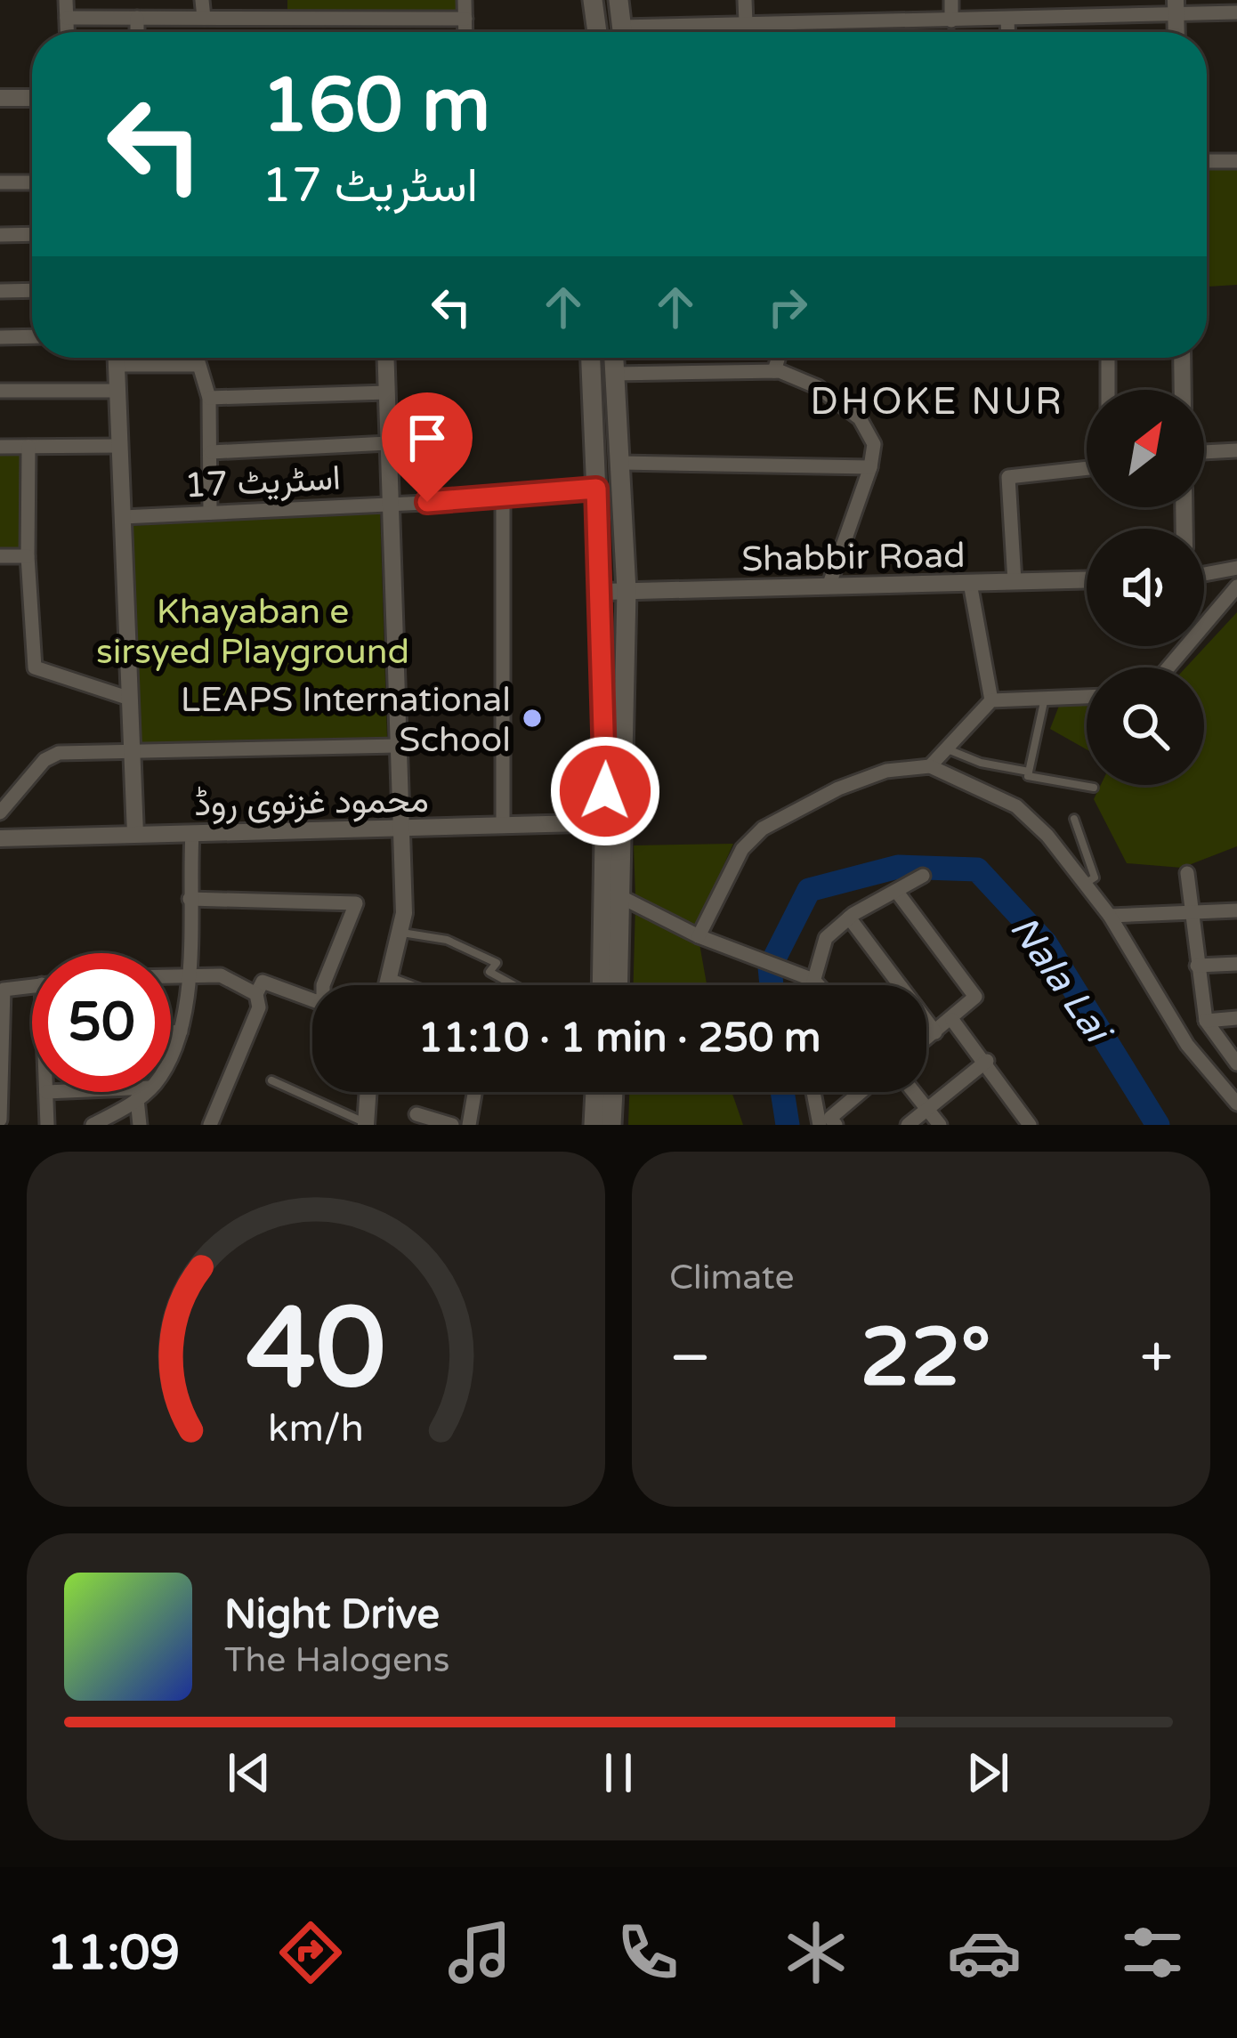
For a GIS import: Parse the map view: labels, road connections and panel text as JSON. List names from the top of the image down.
{
  "streets": {
    "street": ["اسٹریٹ 17", "Shabbir Road", "محمود غزنوی روڈ"]
  },
  "districts": ["DHOKE NUR"],
  "water": ["Nala Lai"],
  "parks": ["Khayaban e sirsyed Playground"],
  "places": ["LEAPS International School"],
  "north": "top right",
  "page": {
    "turn": ["160 m", "اسٹریٹ 17"],
    "limit": "50",
    "trip": "11:10 · 1 min · 250 m",
    "tile": "Climate",
    "heat": ["−", "22°", "+"],
    "song": ["Night Drive", "The Halogens"],
    "tabs": "11:09",
    "gauge": ["40", "km/h"]
  }
}
